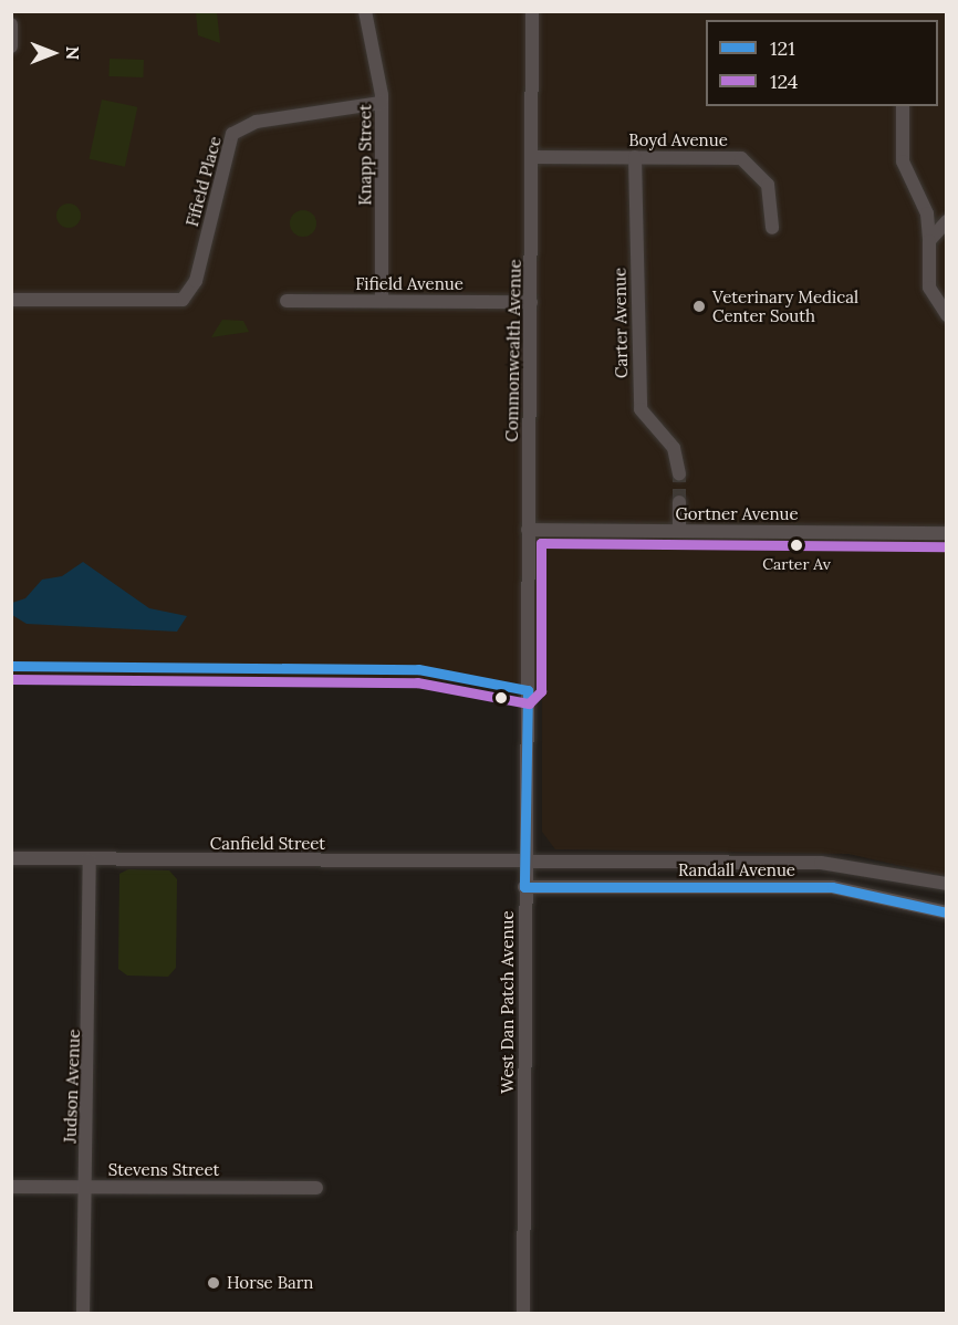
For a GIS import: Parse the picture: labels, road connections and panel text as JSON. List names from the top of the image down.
{
  "streets": {
    "street": [
      "Boyd Avenue",
      "Knapp Street",
      "Fifield Place",
      "Fifield Avenue",
      "Carter Avenue",
      "Commonwealth Avenue",
      "Gortner Avenue",
      "Canfield Street",
      "Randall Avenue",
      "West Dan Patch Avenue",
      "Judson Avenue",
      "Stevens Street"
    ]
  },
  "crossings": [
    ["Boyd Avenue", "Carter Avenue"],
    ["Boyd Avenue", "Commonwealth Avenue"],
    ["Knapp Street", "Fifield Place"],
    ["Knapp Street", "Fifield Avenue"],
    ["Fifield Avenue", "Commonwealth Avenue"],
    ["Commonwealth Avenue", "Gortner Avenue"],
    ["Commonwealth Avenue", "West Dan Patch Avenue"],
    ["Canfield Street", "Randall Avenue"],
    ["Canfield Street", "West Dan Patch Avenue"],
    ["Canfield Street", "Judson Avenue"],
    ["Randall Avenue", "West Dan Patch Avenue"],
    ["Judson Avenue", "Stevens Street"]
  ],
  "places": ["Veterinary Medical Center South", "Carter Av", "Horse Barn"],
  "lines": ["transit line 124", "transit line 121"],
  "legend": ["121", "124"],
  "north": "right"
}
